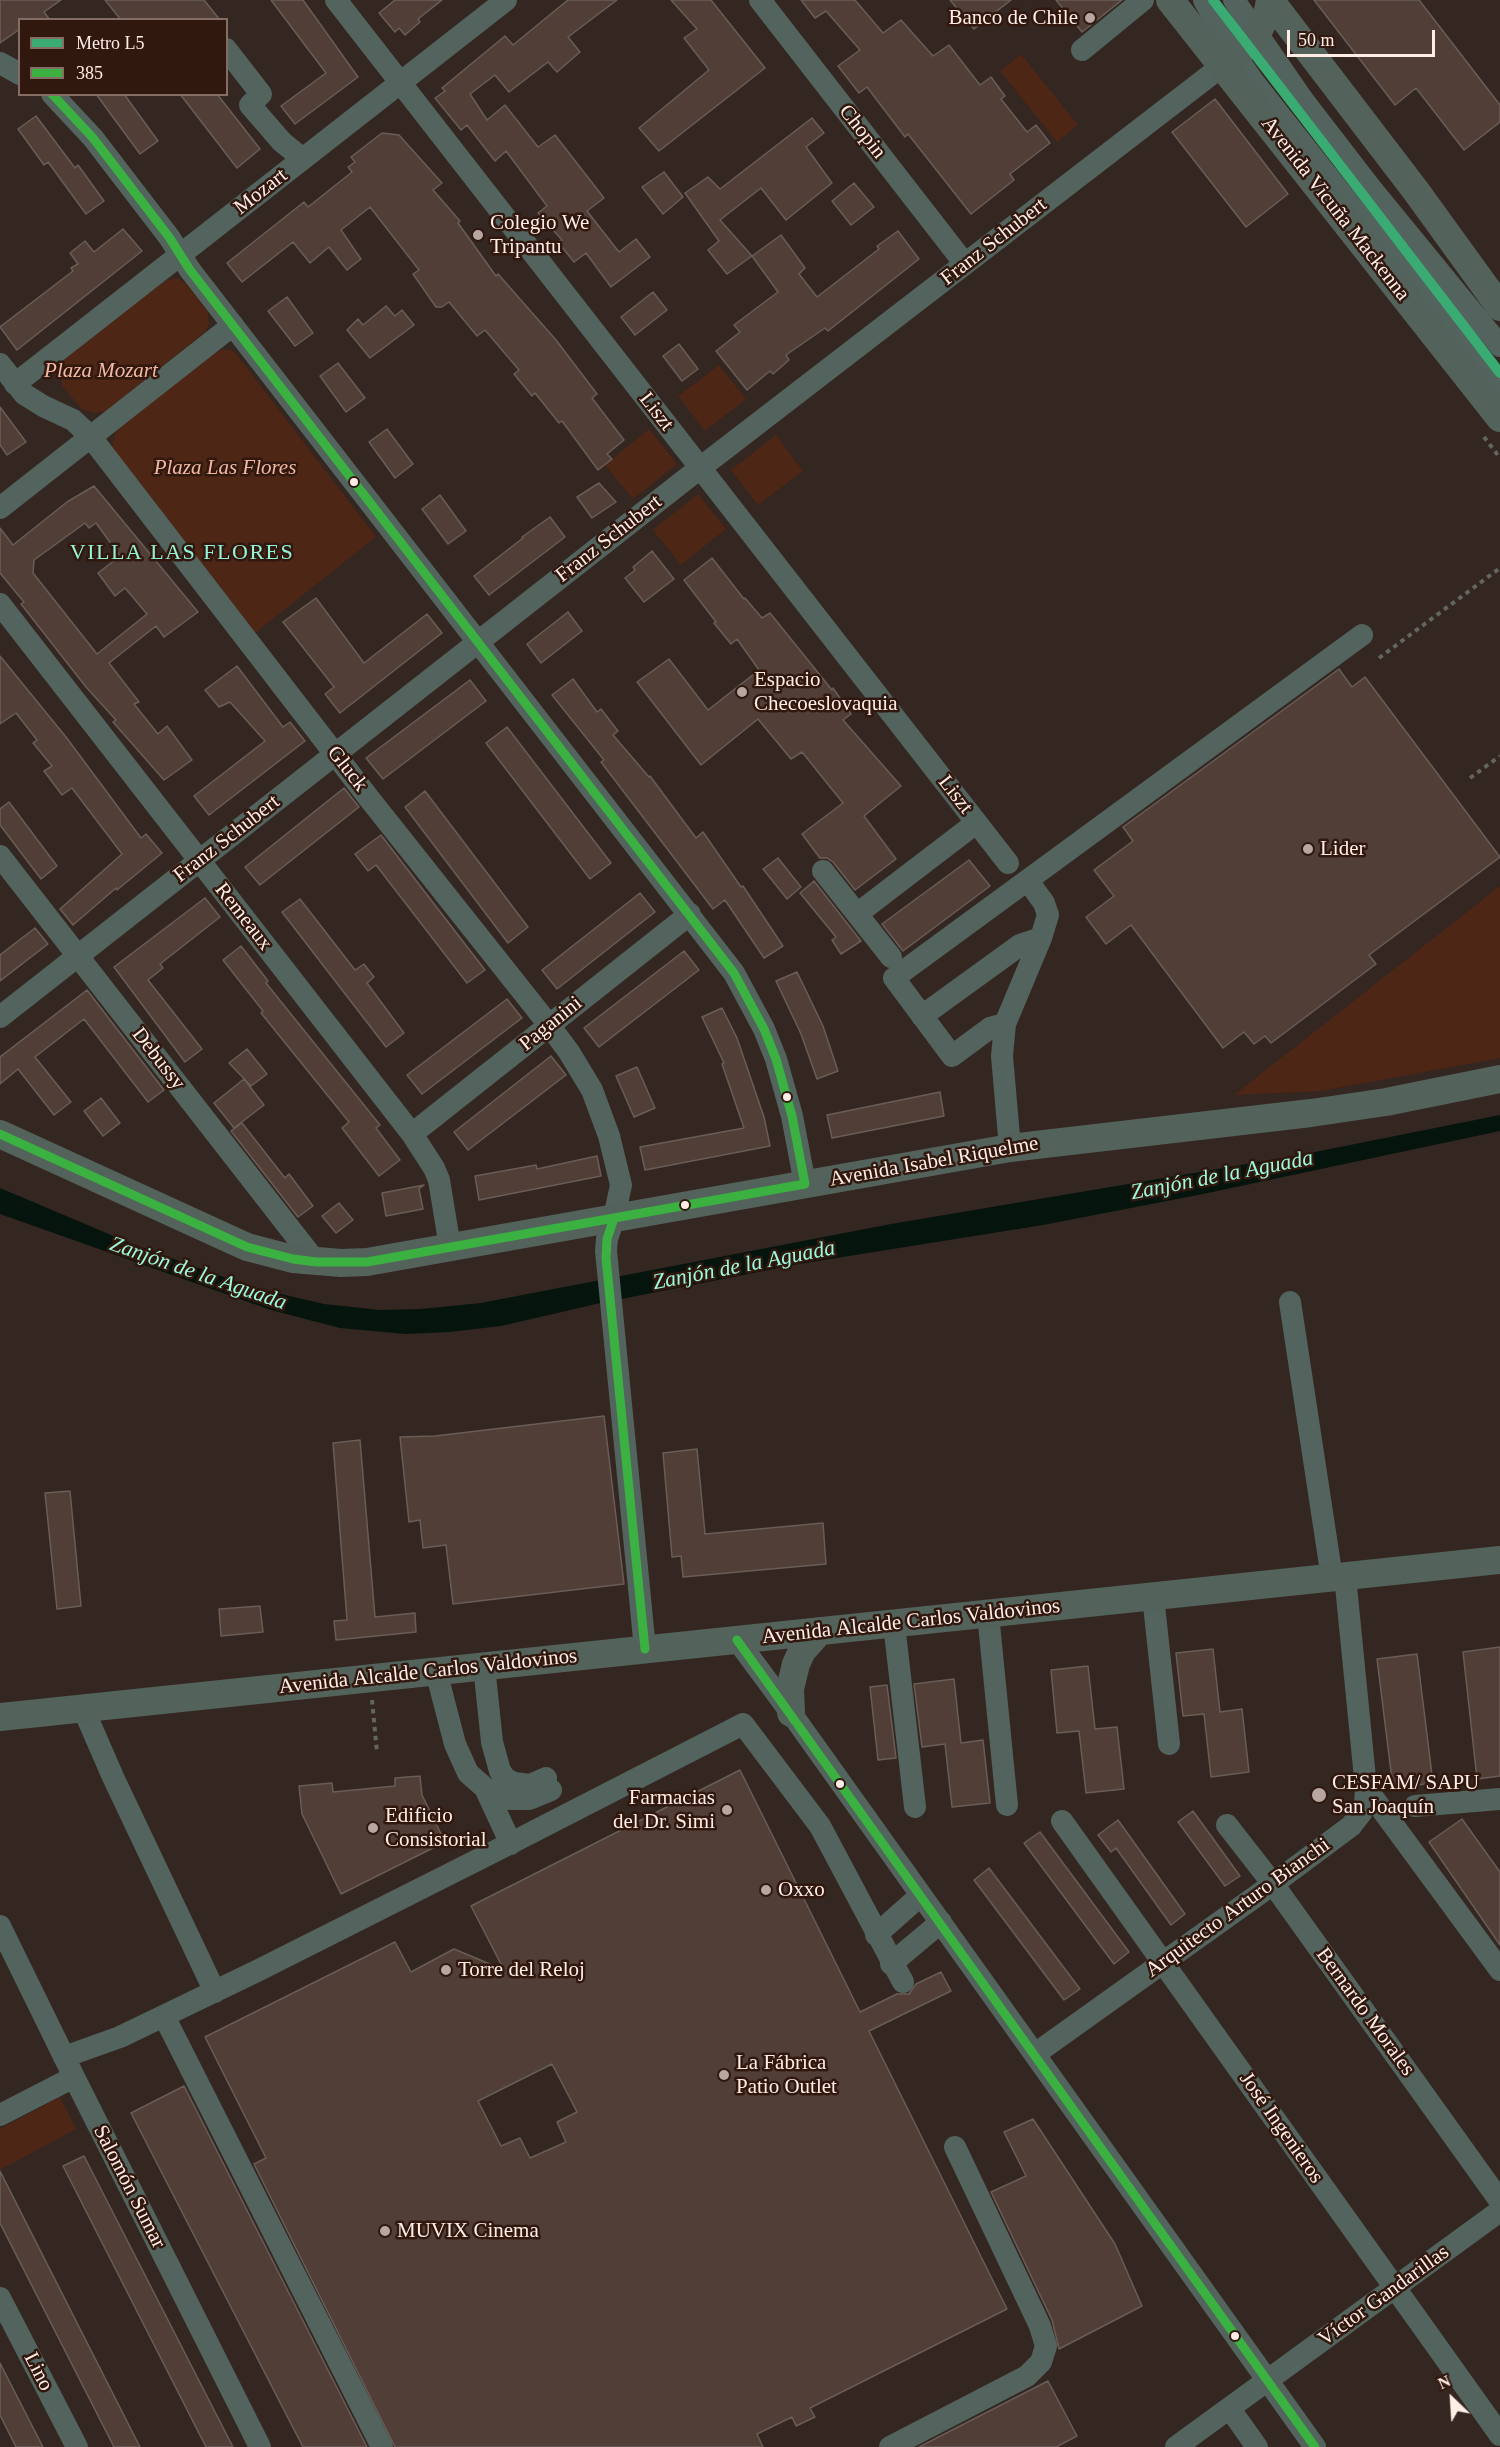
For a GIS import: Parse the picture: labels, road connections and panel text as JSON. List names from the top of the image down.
{
  "streets": {
    "main road": ["Avenida Vicuña Mackenna", "Avenida Isabel Riquelme", "Avenida Alcalde Carlos Valdovinos"],
    "street": [
      "Chopin",
      "Mozart",
      "Franz Schubert",
      "Liszt",
      "Gluck",
      "Remeaux",
      "Paganini",
      "Debussy",
      "Arquitecto Arturo Bianchi",
      "Bernardo Morales",
      "José Ingenieros",
      "Salomón Sumar",
      "Víctor Gandarillas",
      "Lino"
    ]
  },
  "crossings": [
    ["Chopin", "Franz Schubert"],
    ["Mozart", "Liszt"],
    ["Mozart", "Gluck"],
    ["Avenida Vicuña Mackenna", "Franz Schubert"],
    ["Franz Schubert", "Liszt"],
    ["Franz Schubert", "Gluck"],
    ["Franz Schubert", "Remeaux"],
    ["Franz Schubert", "Debussy"],
    ["Gluck", "Paganini"],
    ["Gluck", "Avenida Isabel Riquelme"],
    ["Gluck", "Avenida Alcalde Carlos Valdovinos"],
    ["Remeaux", "Paganini"],
    ["Remeaux", "Avenida Isabel Riquelme"],
    ["Debussy", "Avenida Isabel Riquelme"],
    ["Avenida Alcalde Carlos Valdovinos", "Arquitecto Arturo Bianchi"],
    ["Arquitecto Arturo Bianchi", "Bernardo Morales"],
    ["Arquitecto Arturo Bianchi", "José Ingenieros"],
    ["José Ingenieros", "Víctor Gandarillas"]
  ],
  "districts": ["VILLA LAS FLORES"],
  "water": ["Zanjón de la Aguada"],
  "parks": ["Plaza Mozart", "Plaza Las Flores"],
  "places": [
    "Banco de Chile",
    "Colegio We Tripantu",
    "Espacio Checoeslovaquia",
    "Lider",
    "CESFAM/ SAPU San Joaquín",
    "Farmacias del Dr. Simi",
    "Edificio Consistorial",
    "Oxxo",
    "Torre del Reloj",
    "La Fábrica Patio Outlet",
    "MUVIX Cinema"
  ],
  "lines": ["metro line L5", "transit line 385"],
  "legend": ["Metro L5", "385"],
  "scale_bar": "50 m",
  "north": "top left"
}
